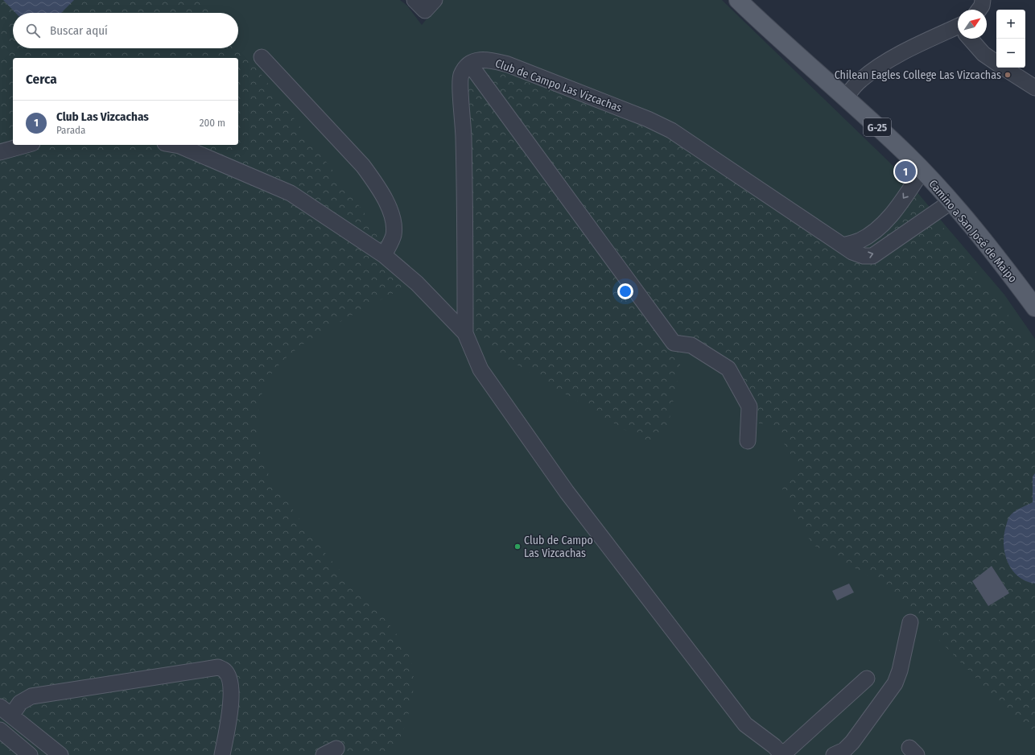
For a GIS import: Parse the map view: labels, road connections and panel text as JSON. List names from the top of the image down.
{
  "streets": {
    "main road": ["G-25", "Camino a San José de Maipo"],
    "lane": ["Club de Campo Las Vizcachas"]
  },
  "crossings": [
    ["Club de Campo Las Vizcachas", "Camino a San José de Maipo"]
  ],
  "places": ["Chilean Eagles College Las Vizcachas", "Club de Campo Las Vizcachas"],
  "north": "top right",
  "page": {
    "map_buttons": ["+", "−"],
    "search": "Buscar aquí",
    "heading": "Cerca",
    "list": [
      {
        "mark": "1",
        "name": "Club Las Vizcachas",
        "note": "Parada",
        "value": "200 m"
      }
    ],
    "pins": "1"
  }
}
